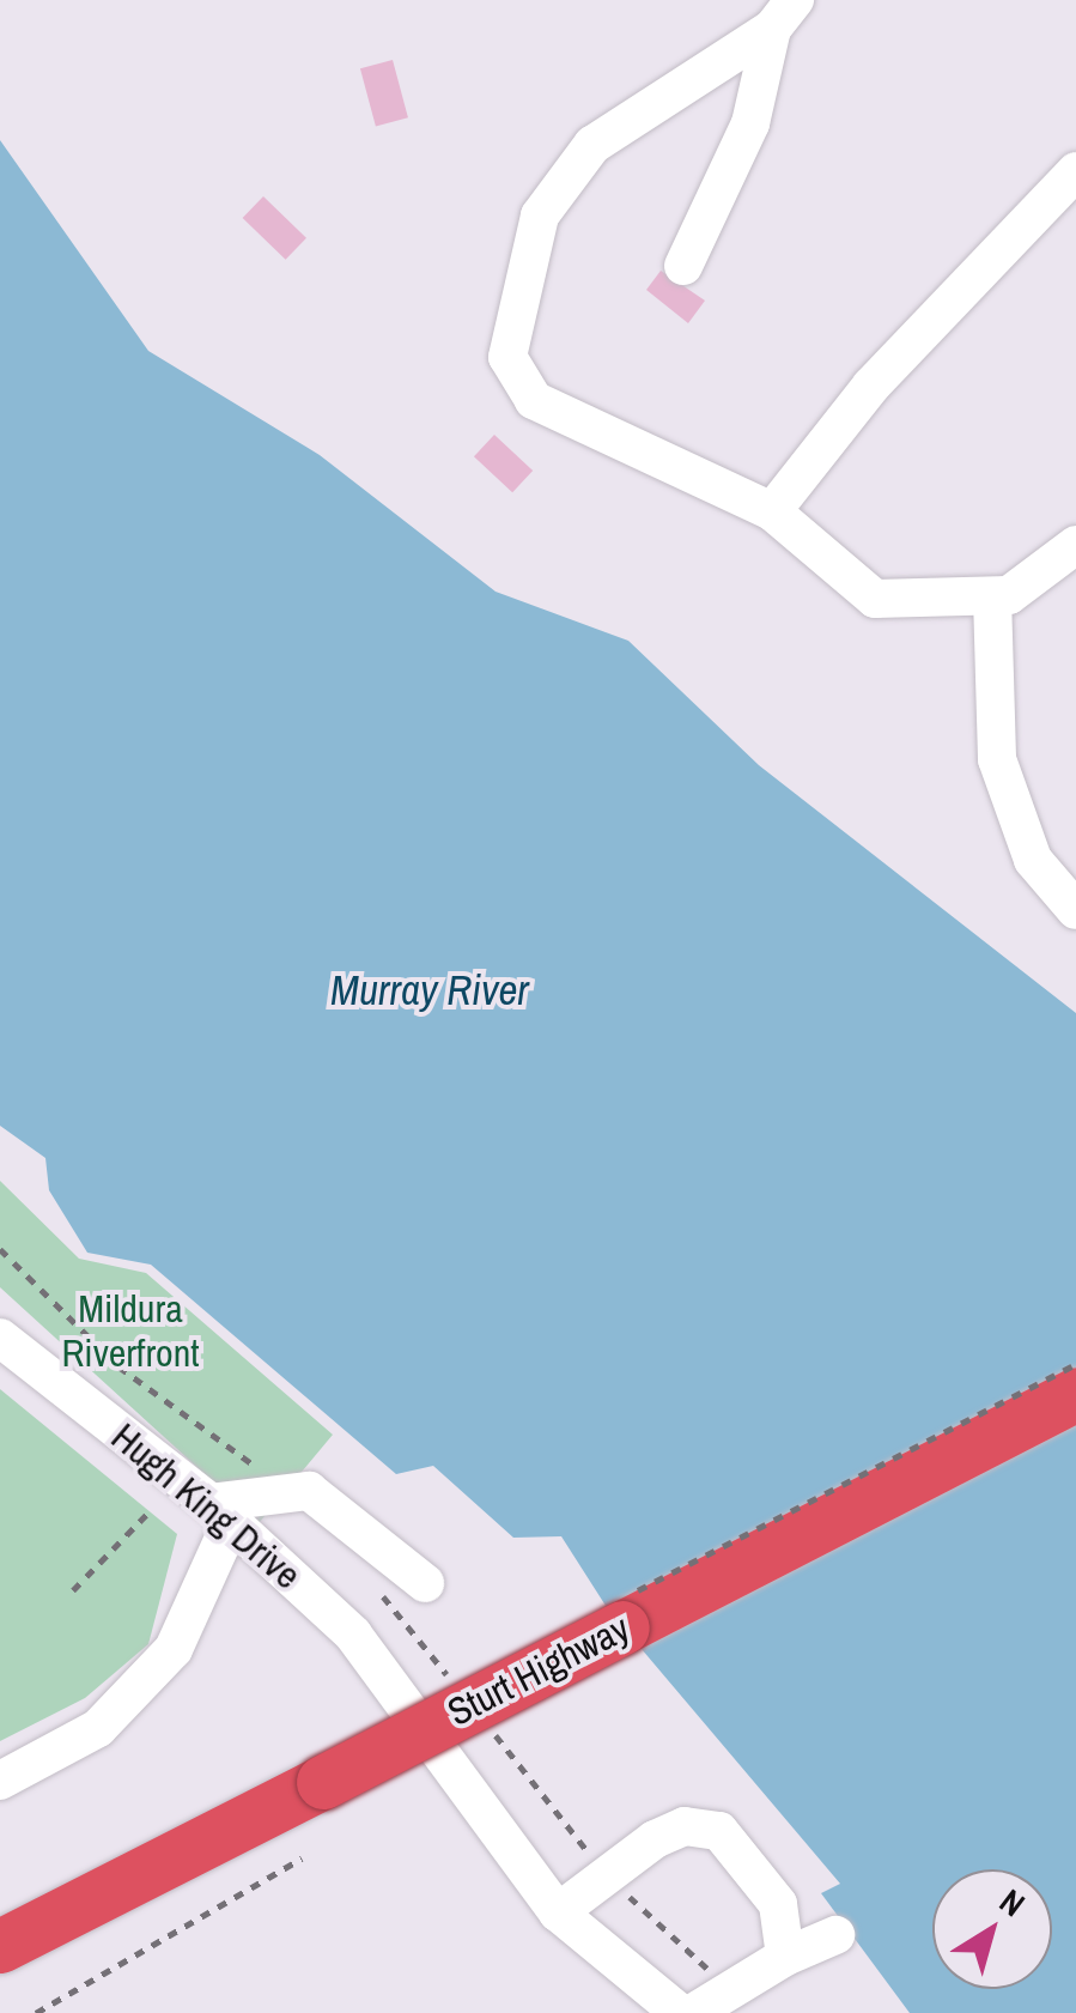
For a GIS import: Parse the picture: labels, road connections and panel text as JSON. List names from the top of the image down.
{
  "streets": {
    "highway": ["Sturt Highway"],
    "street": ["Hugh King Drive"]
  },
  "water": ["Murray River"],
  "parks": ["Mildura Riverfront"],
  "north": "top right"
}
